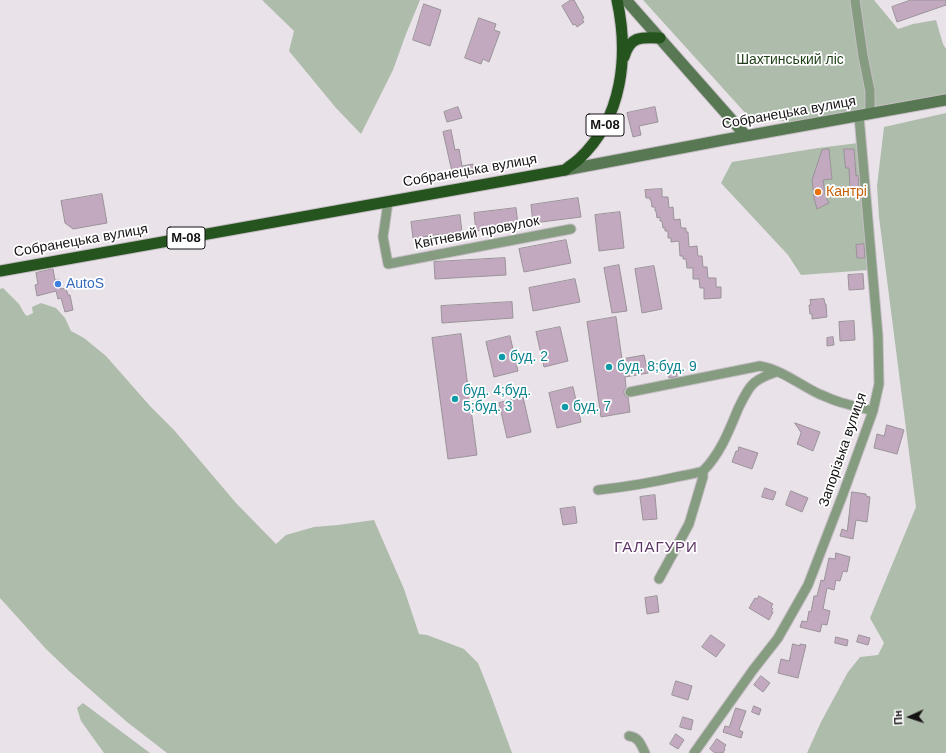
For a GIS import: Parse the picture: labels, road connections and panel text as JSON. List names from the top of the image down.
{
  "streets": {
    "highway": ["Собранецька вулиця", "М-08"],
    "street": ["Квітневий провулок", "Запорізька вулиця"]
  },
  "crossings": [
    ["Собранецька вулиця", "М-08"],
    ["Собранецька вулиця", "Квітневий провулок"],
    ["Собранецька вулиця", "Запорізька вулиця"]
  ],
  "districts": ["ГАЛАГУРИ"],
  "parks": ["Шахтинський ліс"],
  "places": [
    "Кантрі",
    "AutoS",
    "буд. 2",
    "буд. 8;буд. 9",
    "буд. 4;буд. 5;буд. 3",
    "буд. 7"
  ],
  "north": "left"
}
